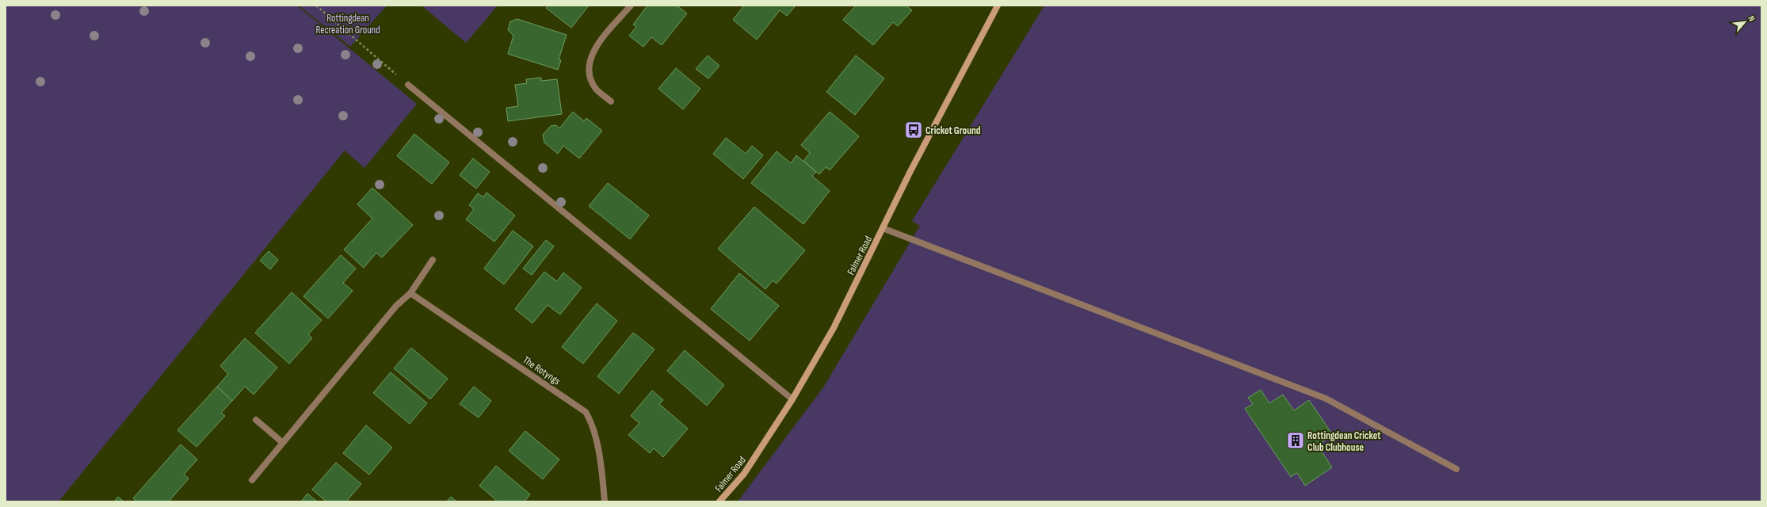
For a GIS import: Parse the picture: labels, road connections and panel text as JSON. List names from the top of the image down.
{
  "streets": {
    "main road": ["Falmer Road"],
    "street": ["The Rotyngs"]
  },
  "parks": ["Rottingdean Recreation Ground"],
  "places": {
    "bus stop": ["Cricket Ground"],
    "building": ["Rottingdean Cricket Club Clubhouse"]
  },
  "north": "top right"
}
